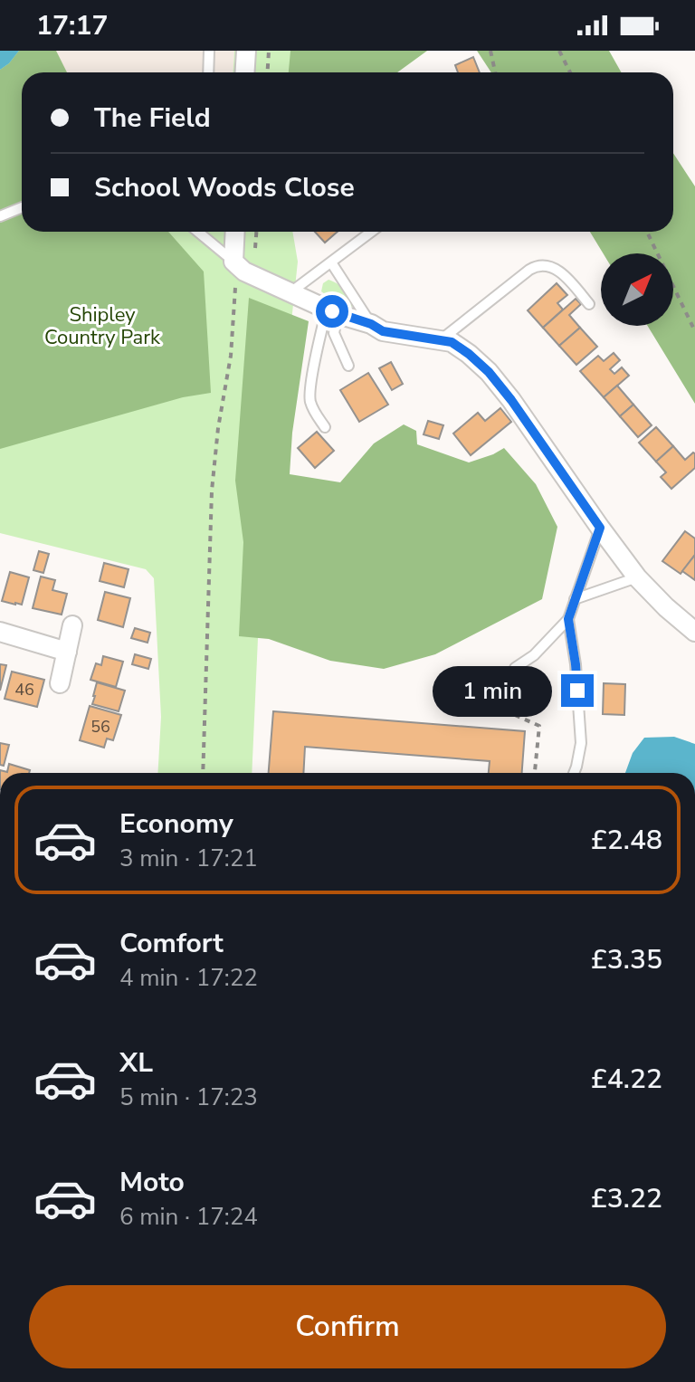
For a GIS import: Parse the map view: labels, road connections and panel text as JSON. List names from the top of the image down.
{
  "parks": ["Shipley Country Park"],
  "house_numbers": ["46", "56"],
  "north": "top right",
  "page": {
    "status": "17:17",
    "banner": ["The Field", "School Woods Close"],
    "bubble": "1 min",
    "list": [
      {
        "name": "Economy",
        "note": "3 min · 17:21",
        "value": "£2.48"
      },
      {
        "name": "Comfort",
        "note": "4 min · 17:22",
        "value": "£3.35"
      },
      {
        "name": "XL",
        "note": "5 min · 17:23",
        "value": "£4.22"
      },
      {
        "name": "Moto",
        "note": "6 min · 17:24",
        "value": "£3.22"
      }
    ],
    "buttons": "Confirm"
  }
}
